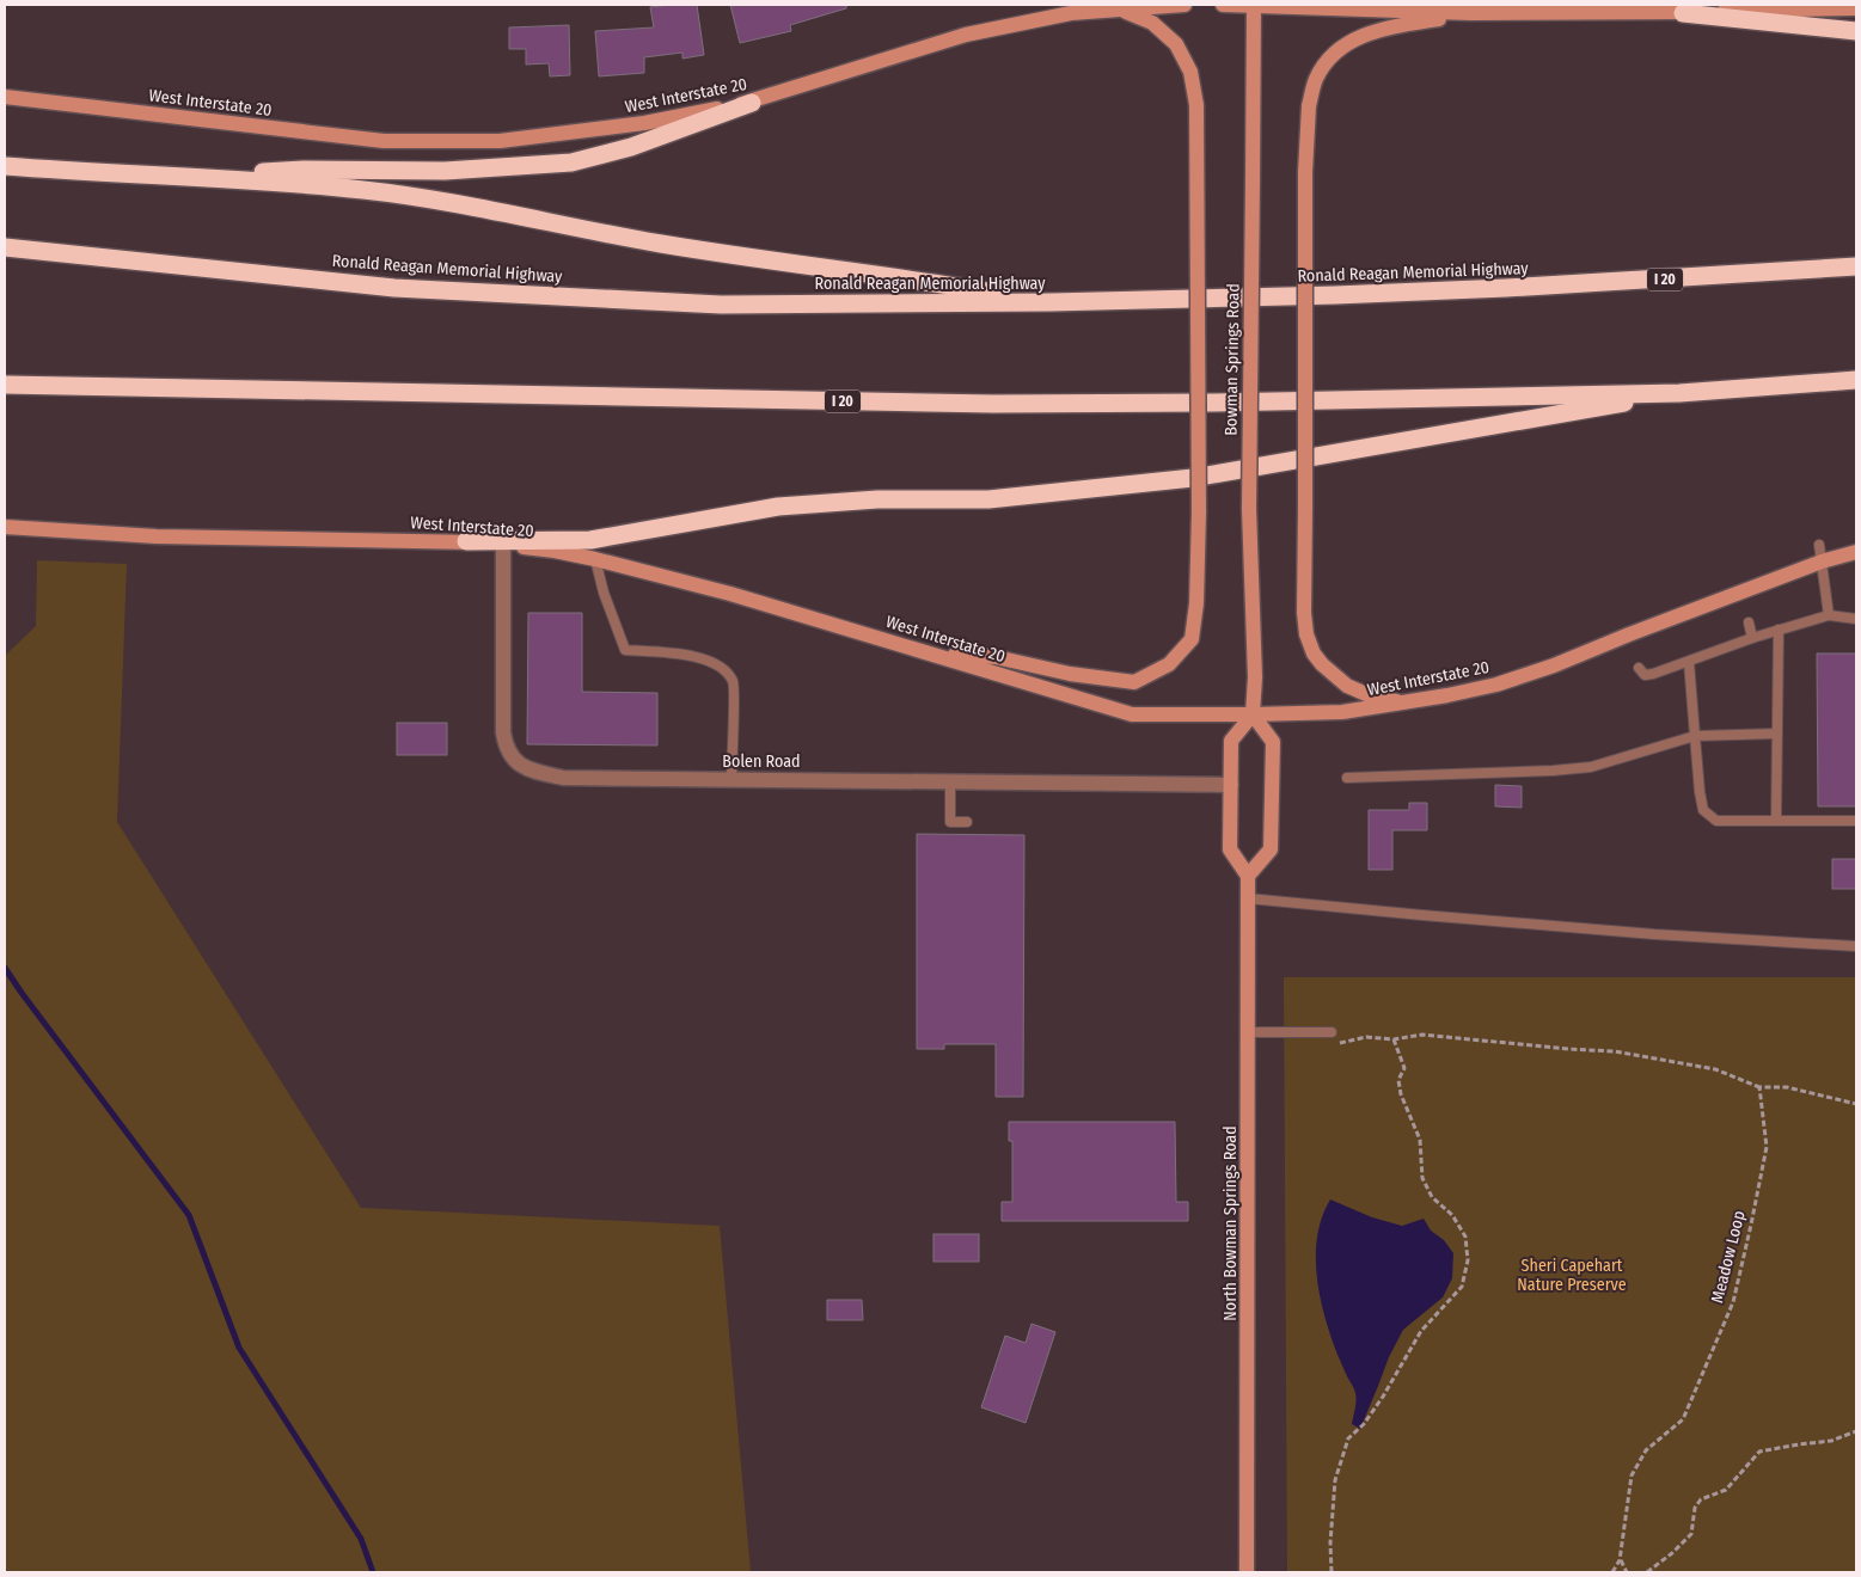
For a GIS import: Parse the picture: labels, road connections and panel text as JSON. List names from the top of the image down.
{
  "streets": {
    "highway": ["Ronald Reagan Memorial Highway", "I 20"],
    "main road": ["West Interstate 20", "Bowman Springs Road", "North Bowman Springs Road"],
    "street": ["Bolen Road"],
    "path": ["Meadow Loop"]
  },
  "crossings": [
    ["West Interstate 20", "Bowman Springs Road"],
    ["West Interstate 20", "Bolen Road"]
  ],
  "parks": ["Sheri Capehart Nature Preserve"]
}
